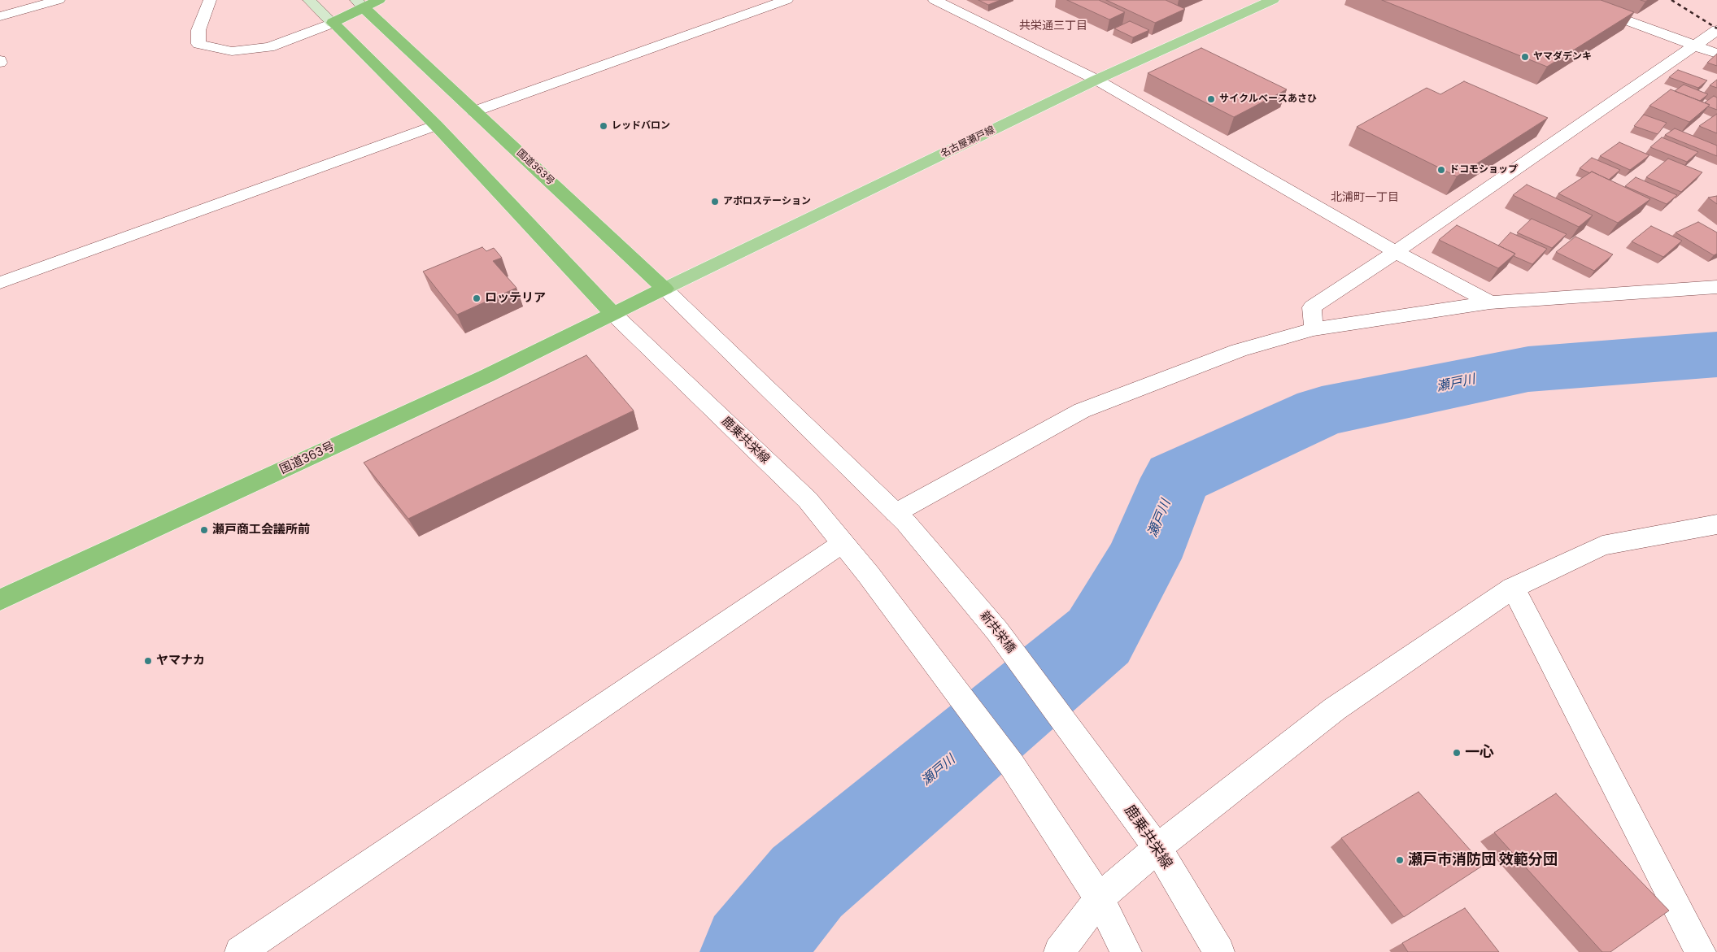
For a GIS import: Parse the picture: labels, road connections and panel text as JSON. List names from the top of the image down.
{
  "streets": {
    "highway": ["国道363号"],
    "main road": ["名古屋瀬戸線"],
    "street": ["鹿乗共栄線", "新共栄橋"]
  },
  "crossings": [
    ["名古屋瀬戸線", "国道363号"],
    ["国道363号", "鹿乗共栄線"],
    ["鹿乗共栄線", "新共栄橋"]
  ],
  "districts": ["共栄通三丁目", "北浦町一丁目"],
  "water": ["瀬戸川"],
  "places": [
    "ヤマダデンキ",
    "サイクルベースあさひ",
    "レッドバロン",
    "ドコモショップ",
    "アポロステーション",
    "ロッテリア",
    "瀬戸商工会議所前",
    "ヤマナカ",
    "一心",
    "瀬戸市消防団 效範分団"
  ]
}
